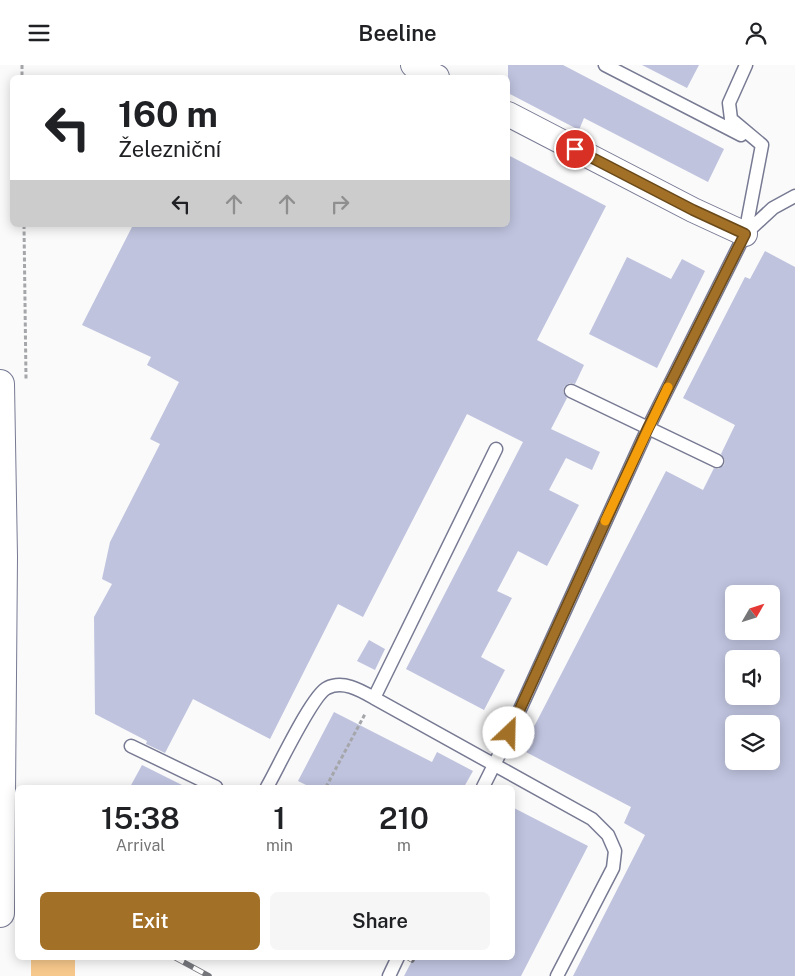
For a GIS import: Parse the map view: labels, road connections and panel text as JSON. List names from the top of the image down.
{
  "north": "top right",
  "page": {
    "header": "Beeline",
    "turn": ["160 m", "Železniční"],
    "eta": [
      "15:38",
      "Arrival",
      "1",
      "min",
      "210",
      "m"
    ],
    "buttons": ["Exit", "Share"]
  }
}
